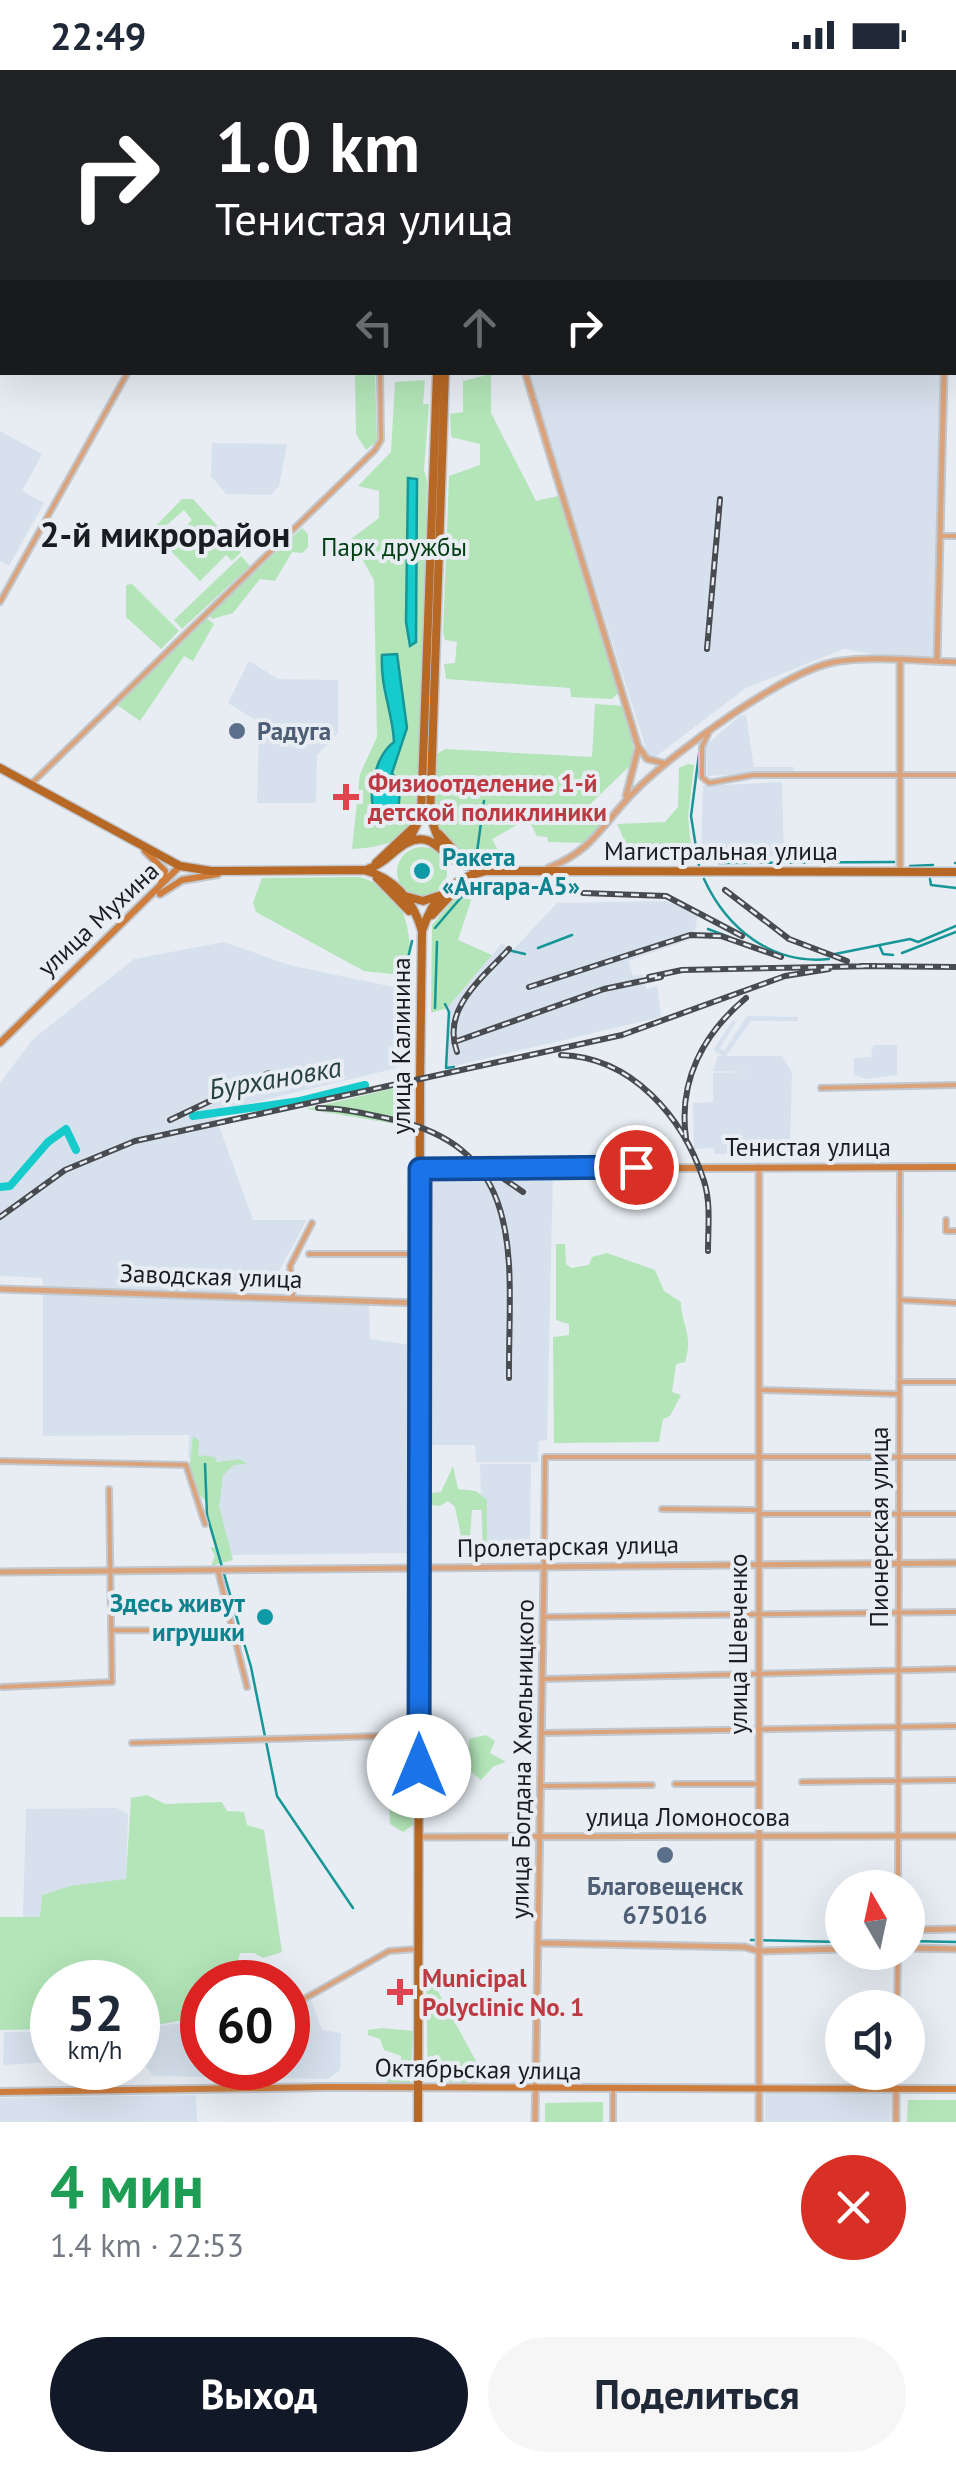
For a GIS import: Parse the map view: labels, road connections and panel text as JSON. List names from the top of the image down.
{
  "streets": {
    "main road": [
      "Магистральная улица",
      "улица Мухина",
      "улица Калинина",
      "Тенистая улица",
      "Октябрьская улица"
    ],
    "street": [
      "Заводская улица",
      "Пионерская улица",
      "Пролетарская улица",
      "улица Шевченко",
      "улица Богдана Хмельницкого",
      "улица Ломоносова"
    ]
  },
  "crossings": [
    ["улица Калинина", "Тенистая улица"],
    ["улица Калинина", "Заводская улица"],
    ["улица Калинина", "Пролетарская улица"],
    ["улица Калинина", "улица Ломоносова"],
    ["улица Калинина", "Октябрьская улица"],
    ["Тенистая улица", "Пионерская улица"],
    ["Тенистая улица", "улица Шевченко"],
    ["Пионерская улица", "Пролетарская улица"],
    ["Пионерская улица", "улица Ломоносова"],
    ["Пролетарская улица", "улица Шевченко"],
    ["Пролетарская улица", "улица Богдана Хмельницкого"],
    ["улица Шевченко", "улица Богдана Хмельницкого"],
    ["улица Шевченко", "улица Ломоносова"],
    ["улица Шевченко", "Октябрьская улица"],
    ["улица Богдана Хмельницкого", "улица Ломоносова"],
    ["улица Богдана Хмельницкого", "Октябрьская улица"]
  ],
  "districts": ["2-й микрорайон"],
  "water": ["Бурхановка"],
  "parks": ["Парк дружбы"],
  "places": {
    "other": [
      "Радуга",
      "Ракета «Ангара-А5»",
      "Здесь живут игрушки",
      "Благовещенск 675016"
    ],
    "health": ["Физиоотделение 1-й детской поликлиники", "Municipal Polyclinic No. 1"]
  },
  "north": "top",
  "page": {
    "status": "22:49",
    "turn": ["1.0 km", "Тенистая улица"],
    "speed": "52 km/h",
    "limit": "60",
    "heading": ["4 мин", "1.4 km · 22:53"],
    "buttons": ["Выход", "Поделиться"]
  }
}
